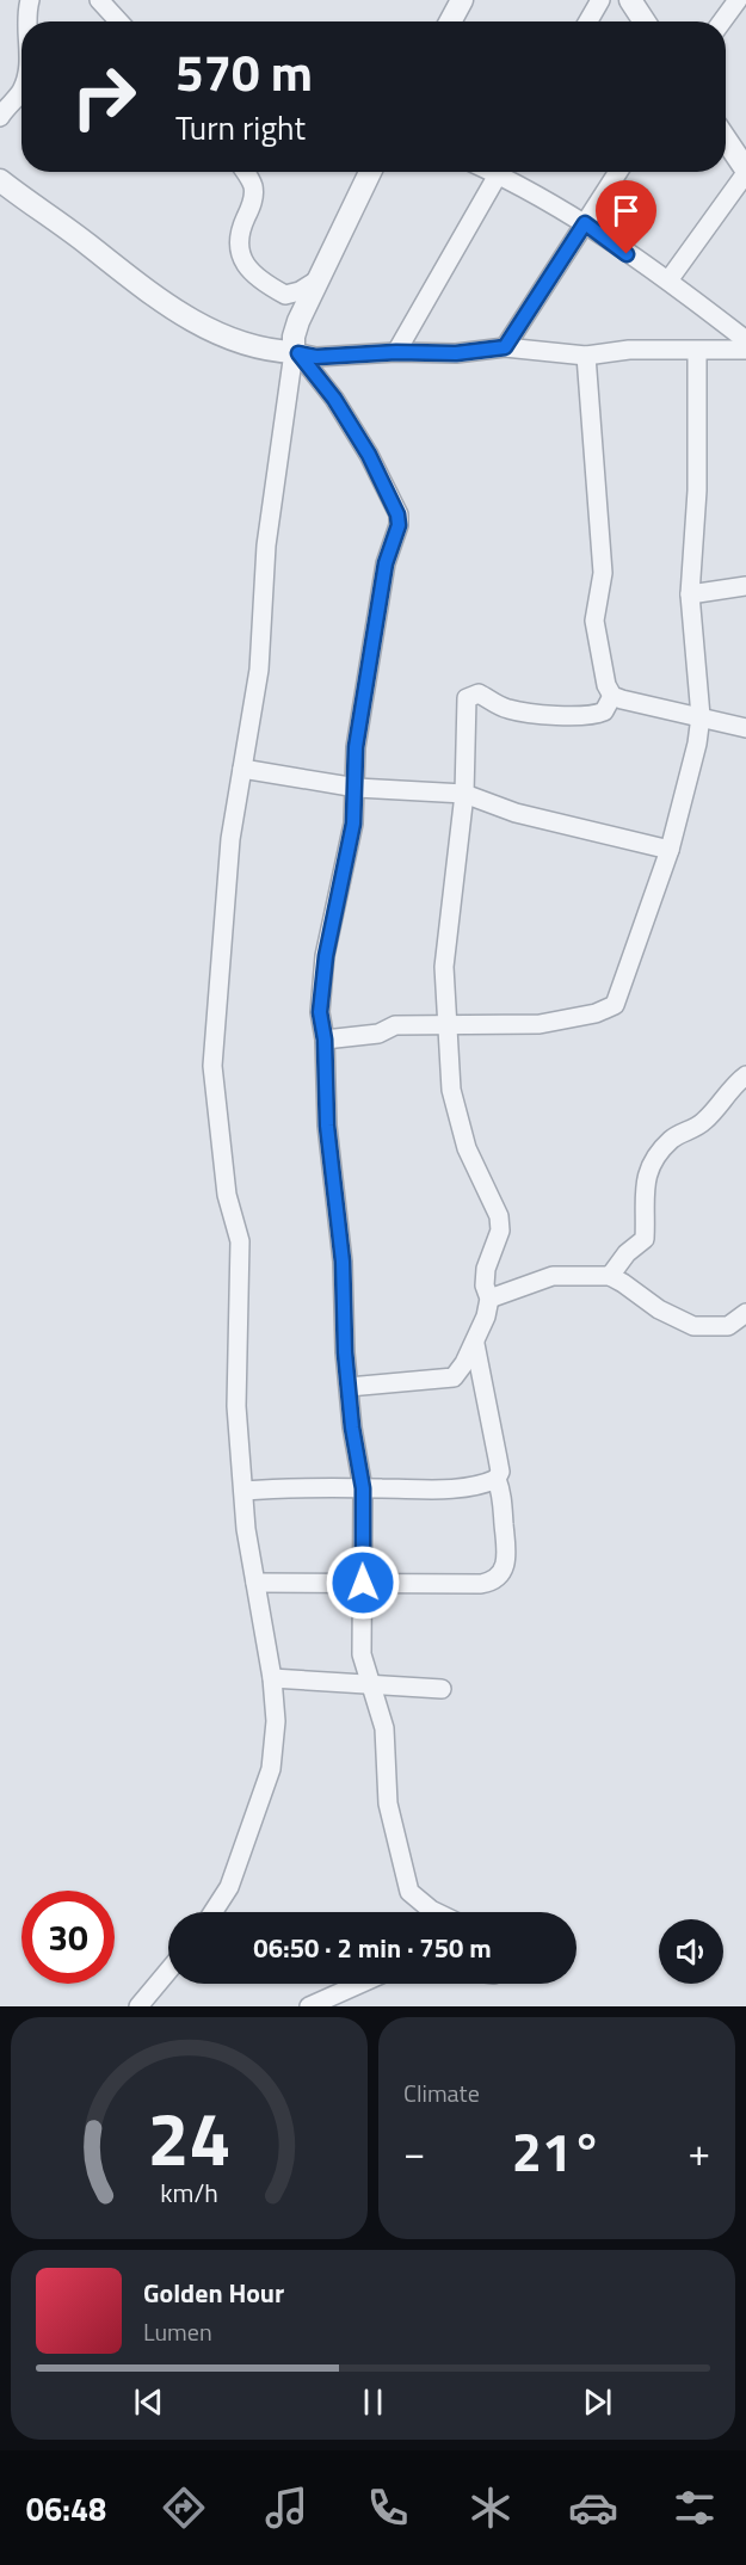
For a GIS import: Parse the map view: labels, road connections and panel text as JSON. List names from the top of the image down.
{
  "page": {
    "turn": ["570 m", "Turn right"],
    "limit": "30",
    "trip": "06:50 · 2 min · 750 m",
    "tile": "Climate",
    "heat": ["−", "21°", "+"],
    "song": ["Golden Hour", "Lumen"],
    "tabs": "06:48",
    "gauge": ["24", "km/h"]
  }
}
